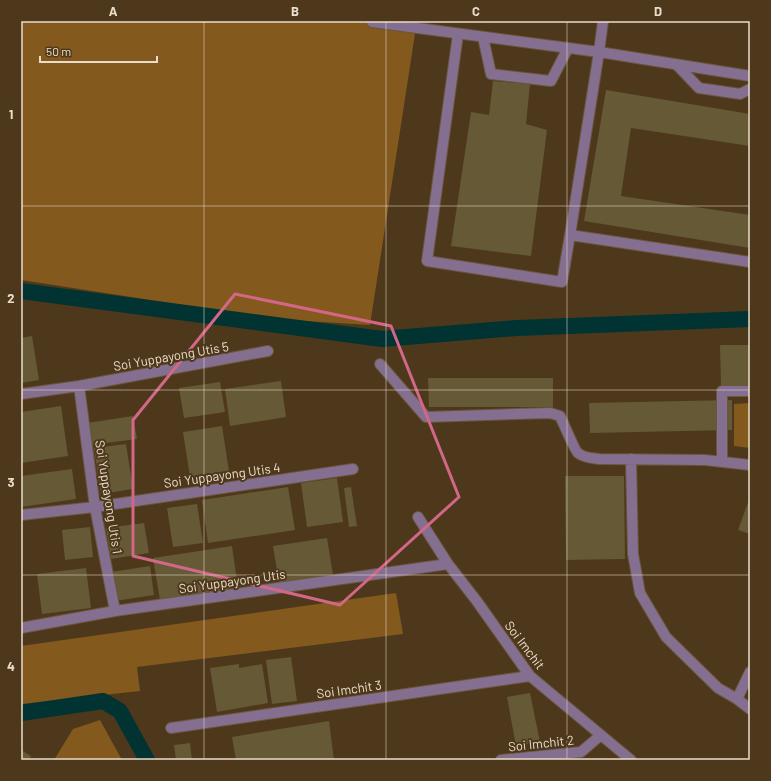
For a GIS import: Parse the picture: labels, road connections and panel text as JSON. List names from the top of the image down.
{
  "streets": {
    "street": [
      "Soi Yuppayong Utis 5",
      "Soi Yuppayong Utis 4",
      "Soi Yuppayong Utis 1",
      "Soi Yuppayong Utis",
      "Soi Imchit",
      "Soi Imchit 3",
      "Soi Imchit 2"
    ]
  },
  "crossings": [
    ["Soi Yuppayong Utis 5", "Soi Yuppayong Utis 1"],
    ["Soi Yuppayong Utis 4", "Soi Yuppayong Utis 1"],
    ["Soi Yuppayong Utis 1", "Soi Yuppayong Utis"],
    ["Soi Yuppayong Utis", "Soi Imchit"],
    ["Soi Imchit", "Soi Imchit 3"],
    ["Soi Imchit", "Soi Imchit 2"]
  ],
  "scale_bar": "50 m",
  "grid": {
    "columns": [
      "A",
      "B",
      "C",
      "D"
    ],
    "rows": [
      "1",
      "2",
      "3",
      "4"
    ]
  }
}
